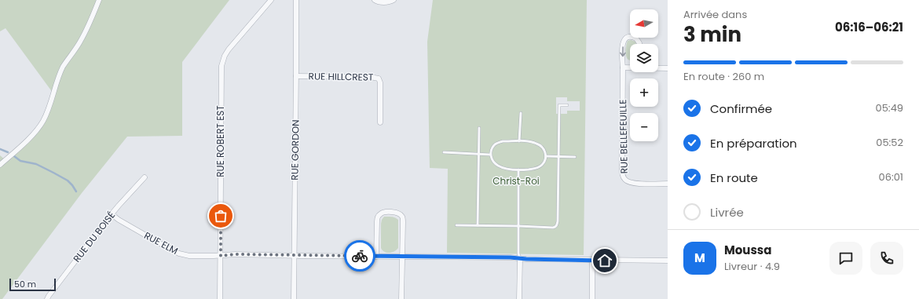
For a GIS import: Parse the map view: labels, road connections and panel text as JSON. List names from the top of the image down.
{
  "streets": {
    "street": [
      "RUE HILLCREST",
      "RUE BELLEFEUILLE",
      "RUE ROBERT EST",
      "RUE GORDON",
      "RUE DU BOISÉ",
      "RUE ELM"
    ]
  },
  "crossings": [
    ["RUE HILLCREST", "RUE GORDON"],
    ["RUE ROBERT EST", "RUE ELM"],
    ["RUE GORDON", "RUE ELM"],
    ["RUE DU BOISÉ", "RUE ELM"]
  ],
  "parks": ["Christ-Roi"],
  "scale_bar": "50 m",
  "north": "left",
  "page": {
    "heading": ["3 min", "Arrivée dans", "06:16–06:21"],
    "panel": ["Moussa", "Livreur · 4.9"],
    "map_buttons": ["+", "−"],
    "bar": "En route · 260 m",
    "list": [
      ["Confirmée", "05:49"],
      ["En préparation", "05:52"],
      ["En route", "06:01"],
      "Livrée"
    ],
    "round": "M",
    "scale": "50 m"
  }
}
